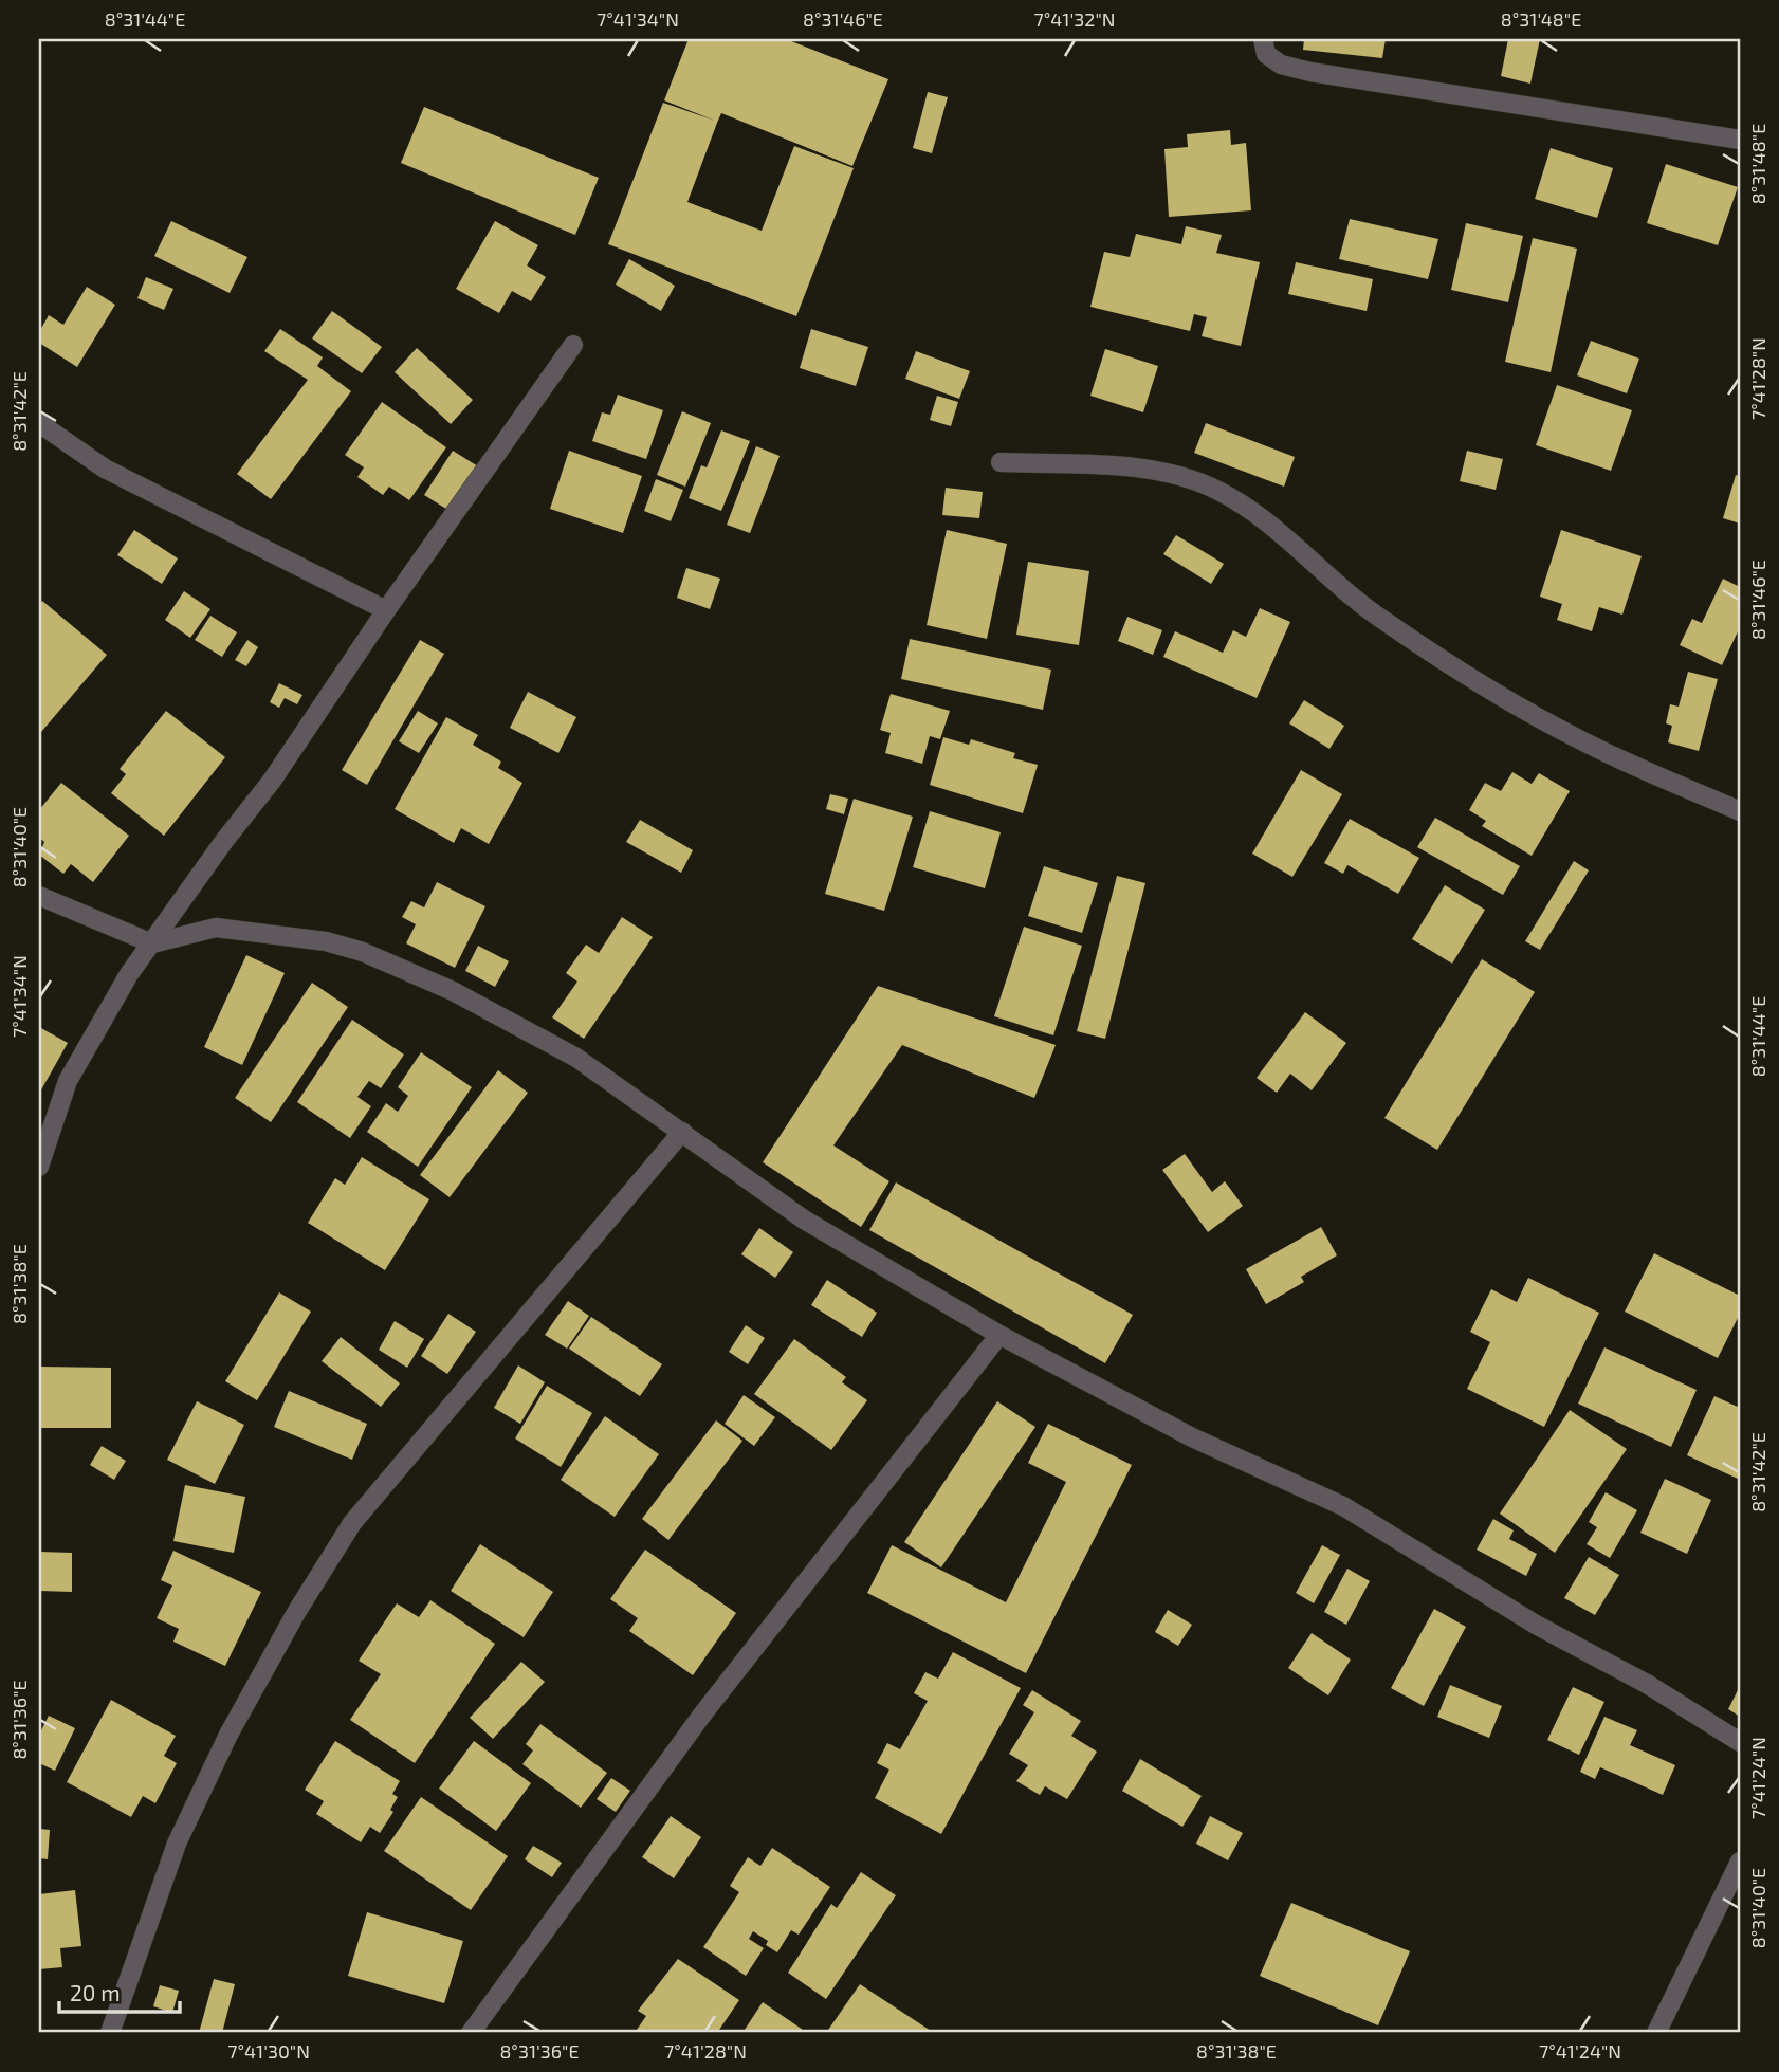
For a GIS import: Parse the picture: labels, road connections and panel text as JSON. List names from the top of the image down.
{
  "scale_bar": "20 m",
  "coordinates": [
    "8°31'44\"E",
    "7°41'34\"N",
    "8°31'46\"E",
    "7°41'32\"N",
    "8°31'48\"E",
    "7°41'28\"N",
    "8°31'42\"E",
    "8°31'40\"E",
    "8°31'38\"E",
    "8°31'36\"E",
    "7°41'24\"N",
    "7°41'30\"N"
  ]
}
